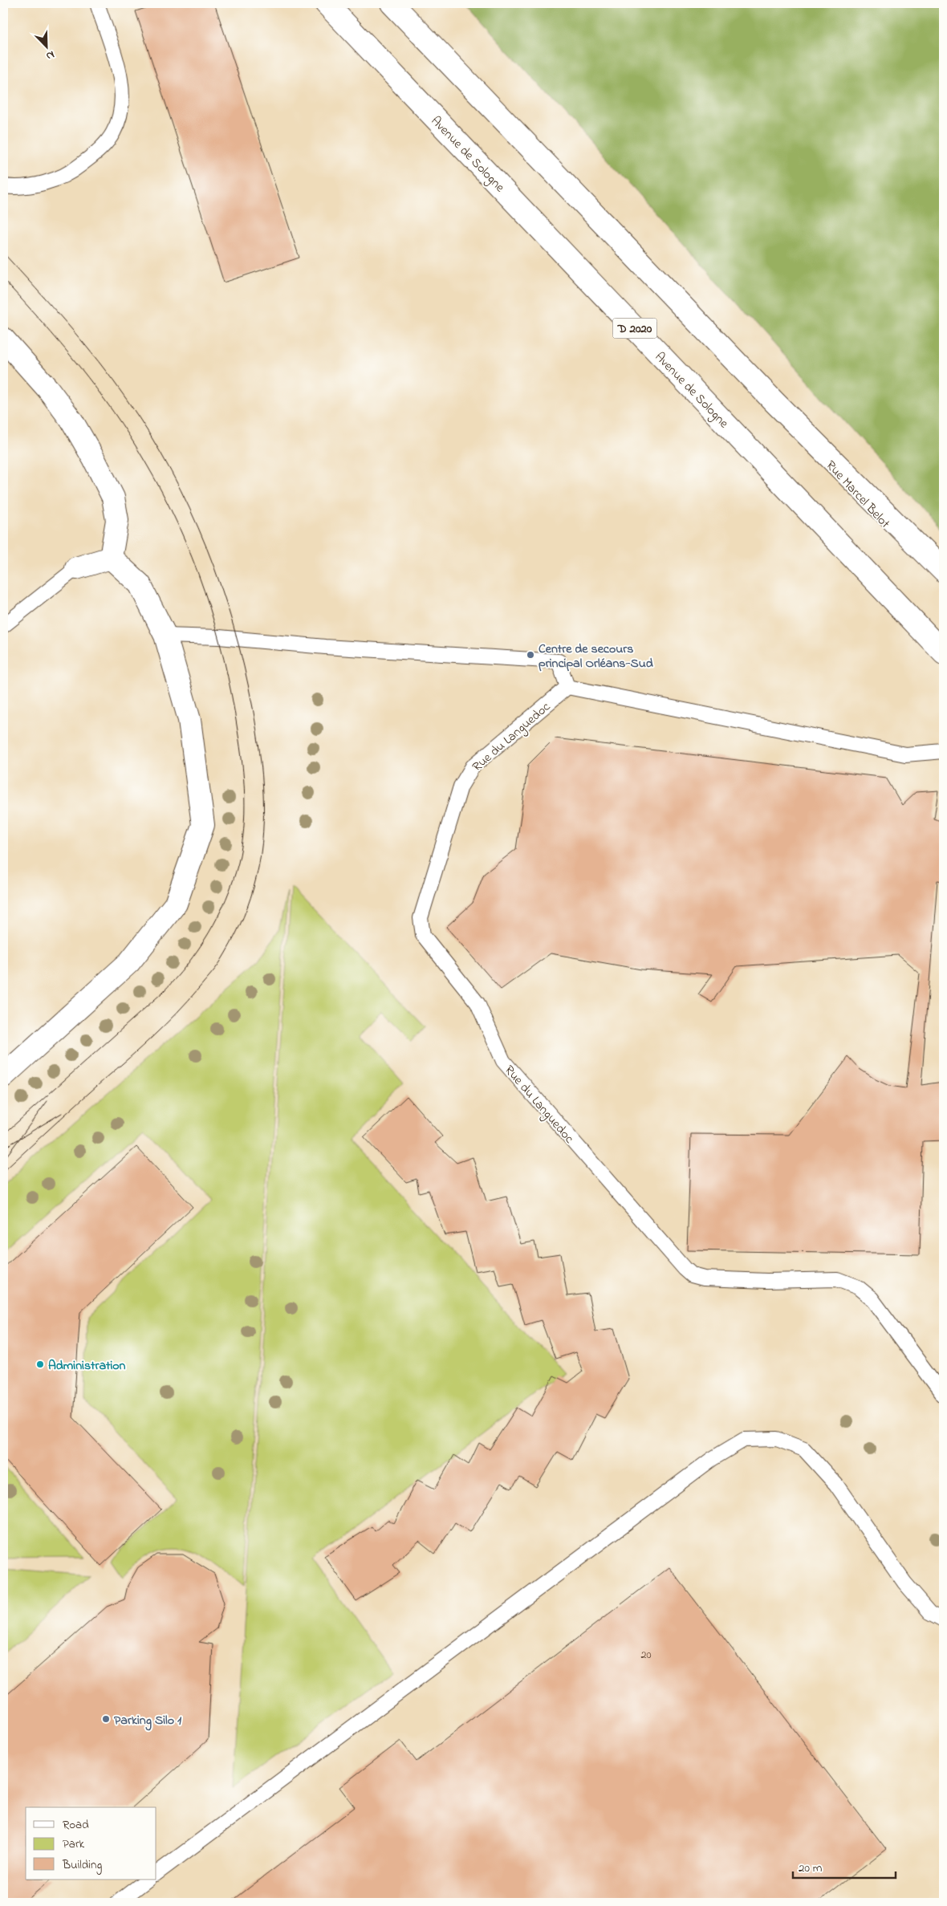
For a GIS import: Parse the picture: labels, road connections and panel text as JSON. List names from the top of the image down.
{
  "streets": {
    "main road": ["Avenue de Sologne", "D 2020", "Rue Marcel Belot"],
    "lane": ["Rue du Languedoc"]
  },
  "places": ["Centre de secours principal Orléans-Sud", "Administration", "Parking Silo 1"],
  "house_numbers": ["20"],
  "legend": ["Road", "Park", "Building"],
  "scale_bar": "20 m",
  "north": "bottom right"
}
